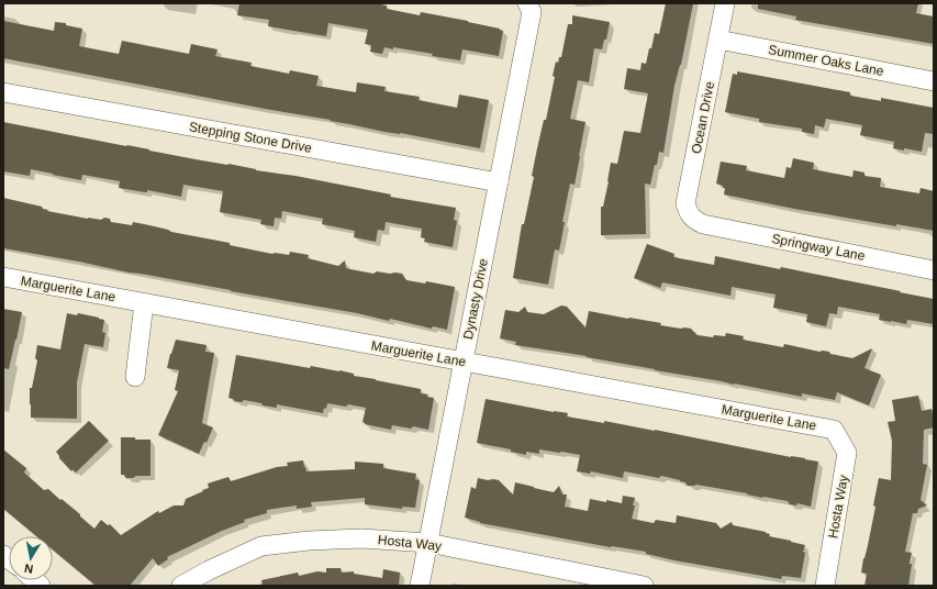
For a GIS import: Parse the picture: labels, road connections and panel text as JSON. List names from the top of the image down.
{
  "streets": {
    "street": [
      "Summer Oaks Lane",
      "Ocean Drive",
      "Stepping Stone Drive",
      "Springway Lane",
      "Marguerite Lane",
      "Dynasty Drive",
      "Hosta Way"
    ]
  },
  "crossings": [
    ["Summer Oaks Lane", "Ocean Drive"],
    ["Ocean Drive", "Springway Lane"],
    ["Stepping Stone Drive", "Dynasty Drive"],
    ["Marguerite Lane", "Dynasty Drive"],
    ["Marguerite Lane", "Hosta Way"],
    ["Dynasty Drive", "Hosta Way"]
  ],
  "north": "bottom"
}
